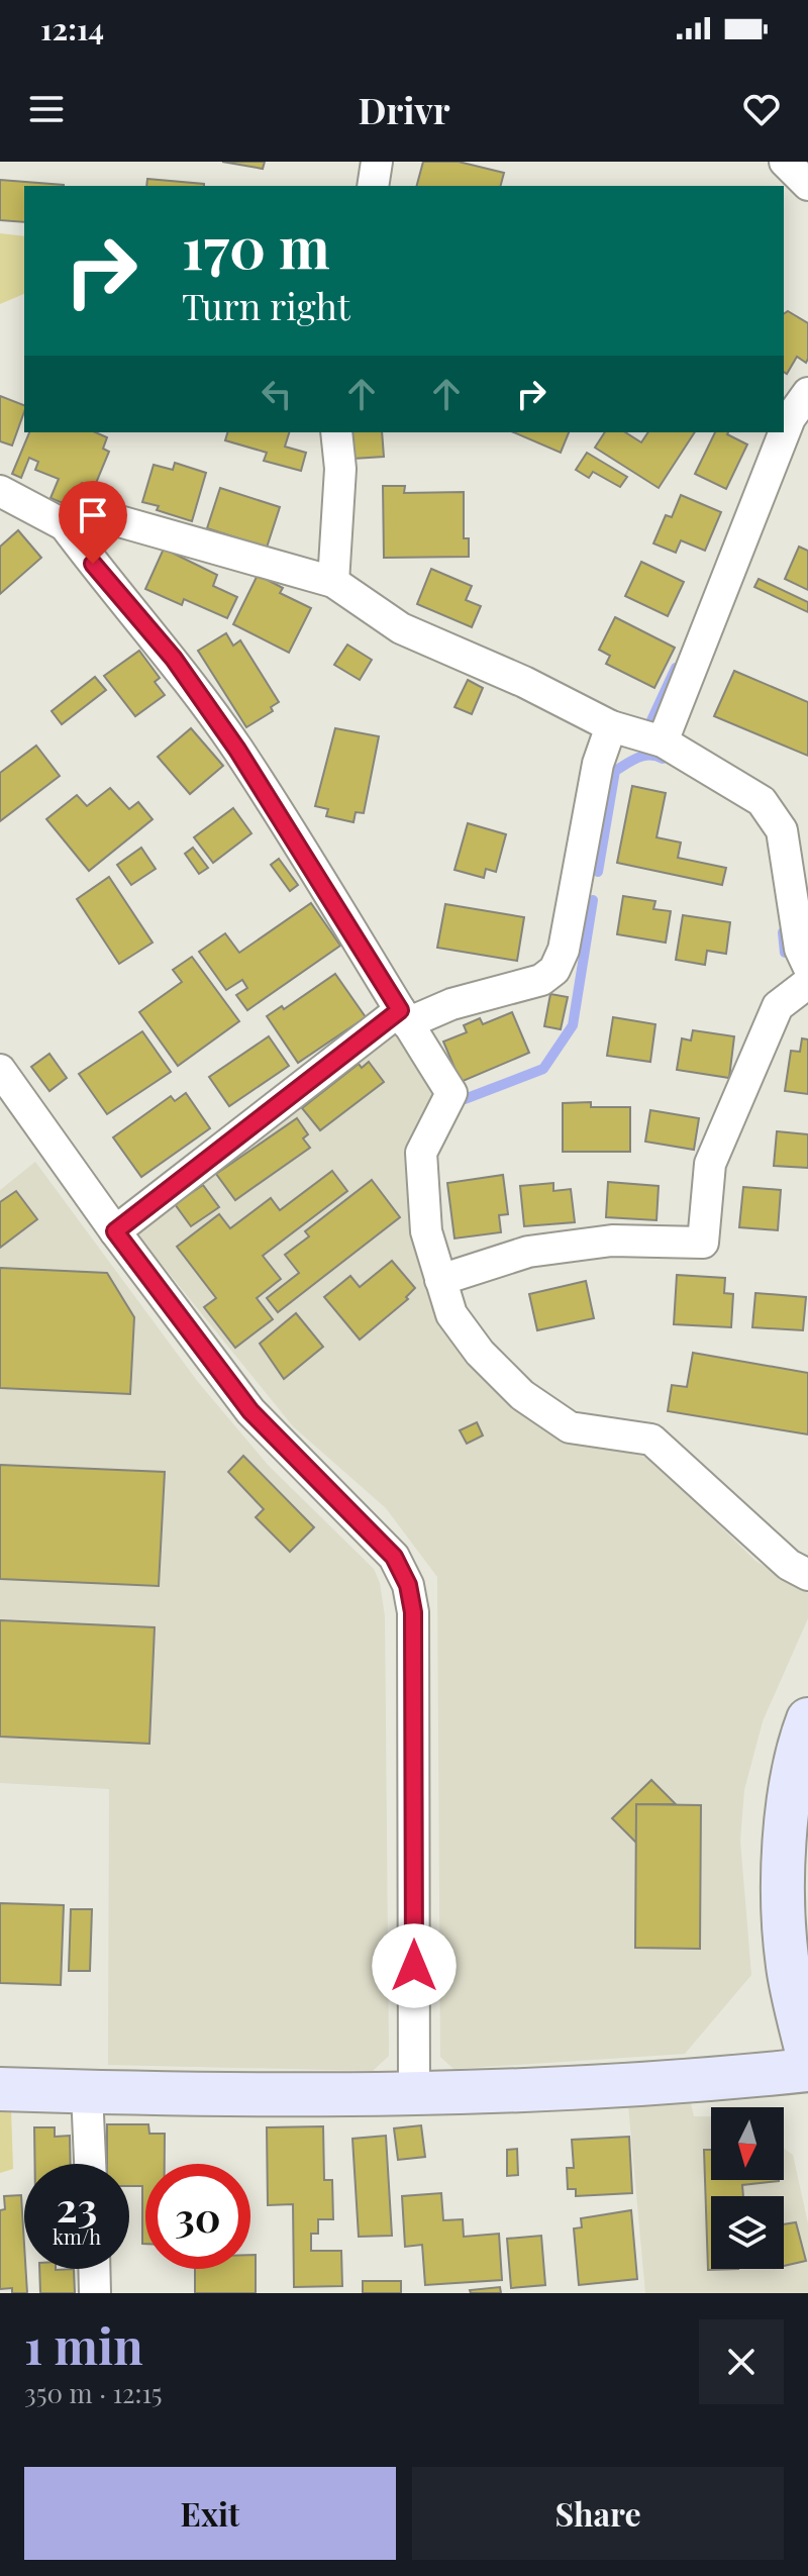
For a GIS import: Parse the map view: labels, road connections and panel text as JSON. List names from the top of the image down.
{
  "north": "bottom",
  "page": {
    "status": "12:14",
    "header": "Drivr",
    "turn": ["170 m", "Turn right"],
    "speed": "23 km/h",
    "limit": "30",
    "heading": ["1 min", "350 m · 12:15"],
    "buttons": ["Exit", "Share"]
  }
}
